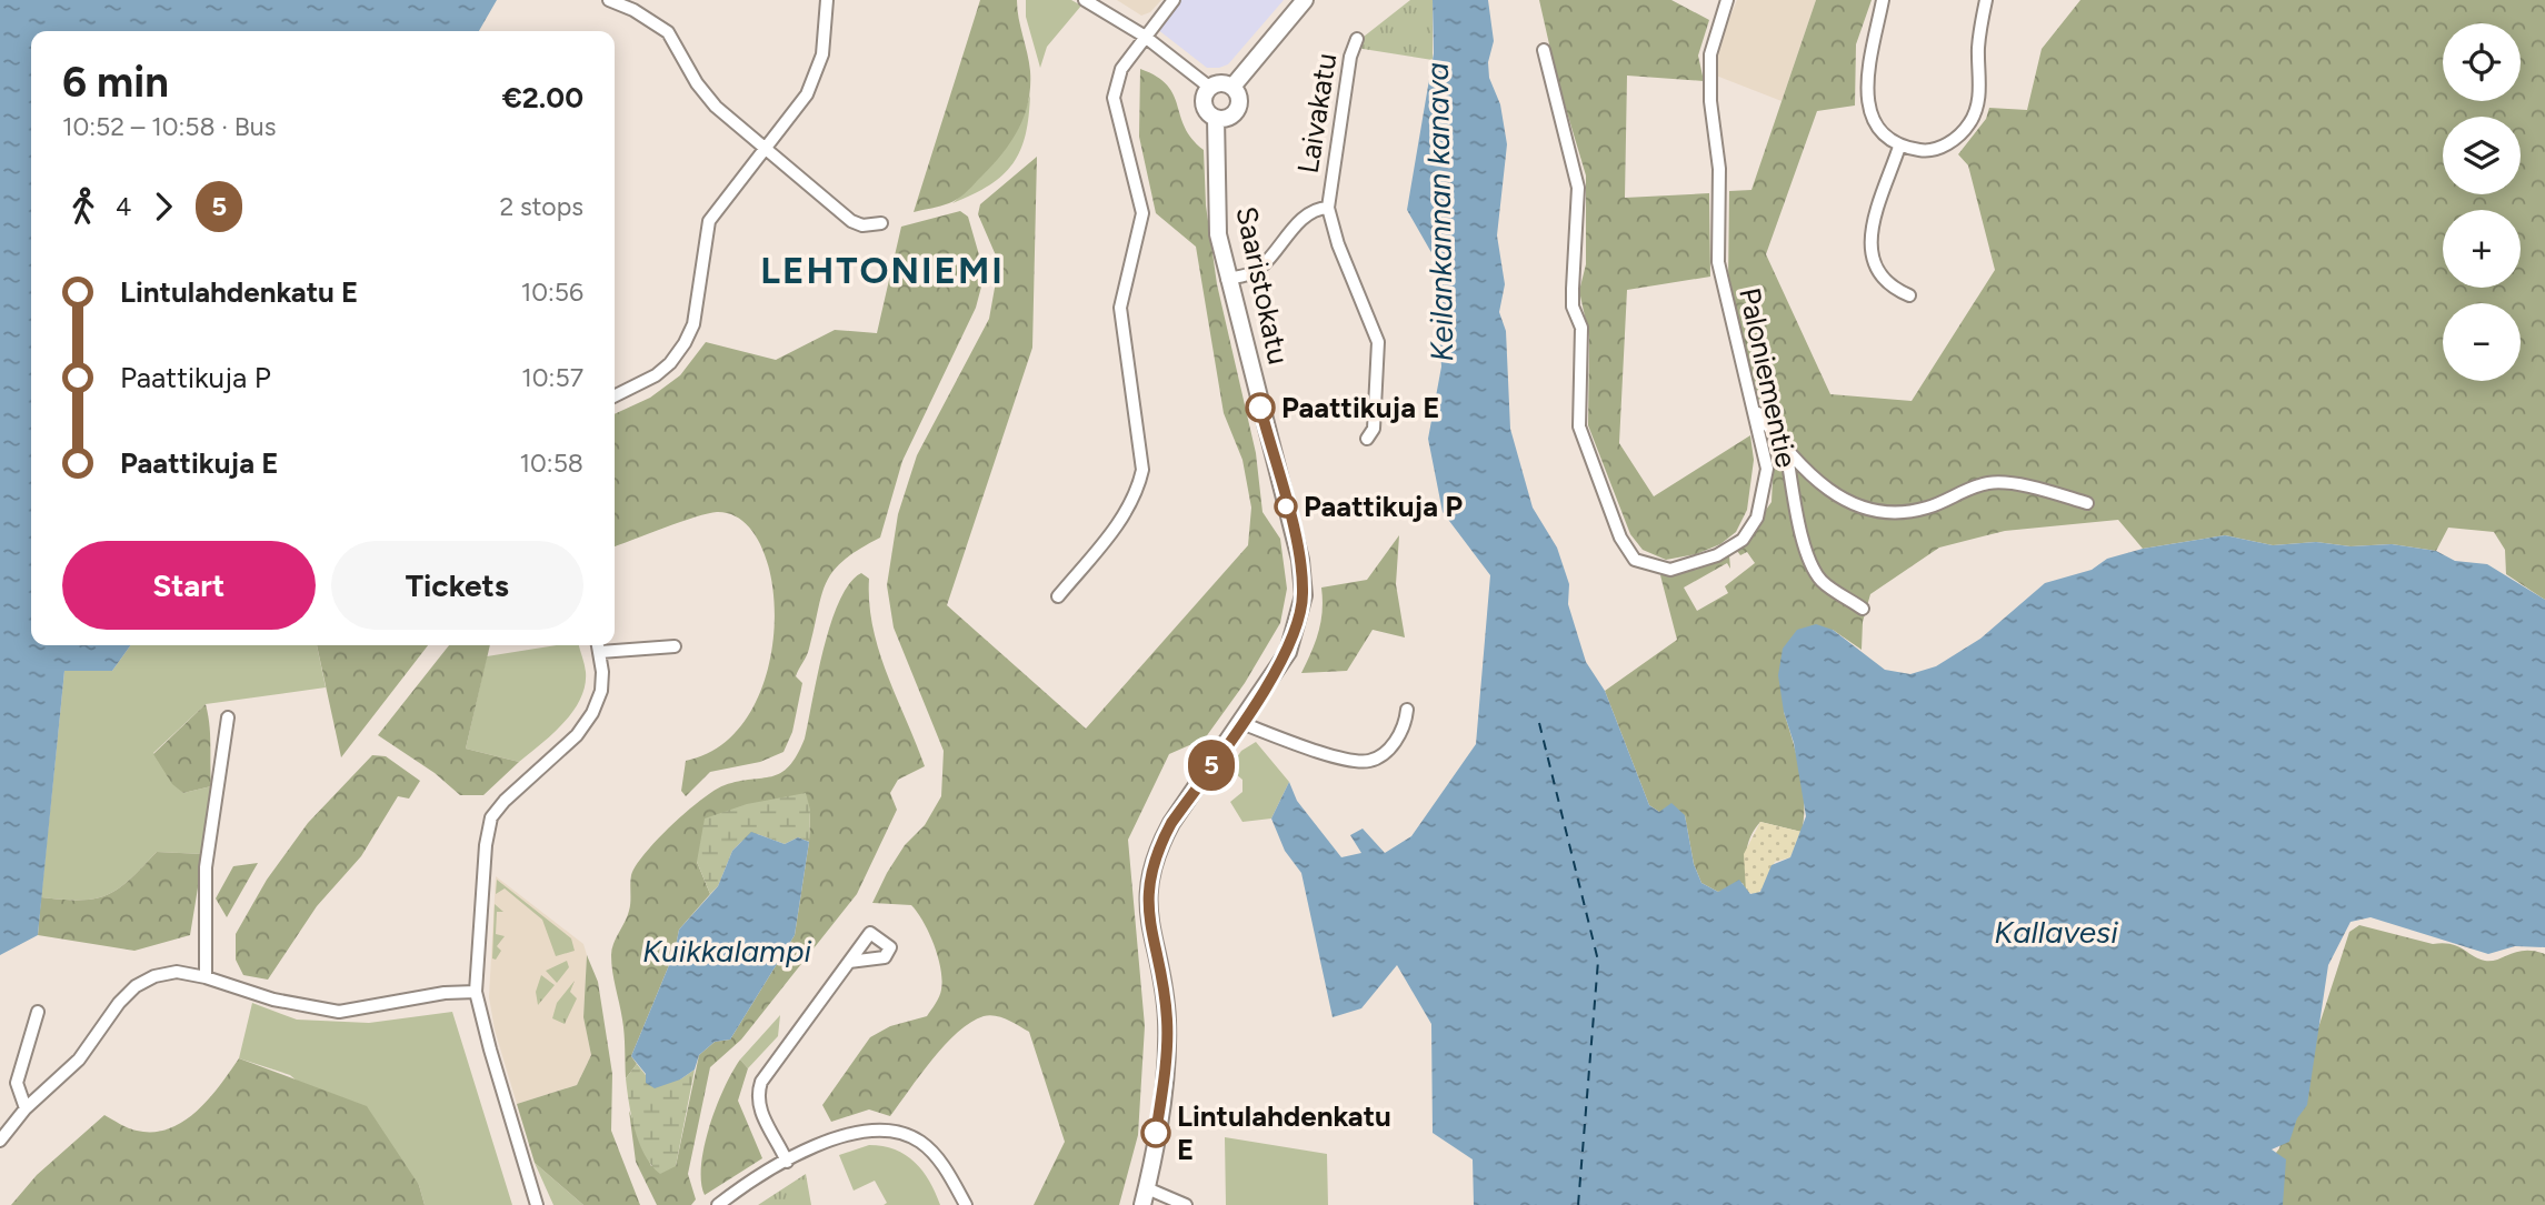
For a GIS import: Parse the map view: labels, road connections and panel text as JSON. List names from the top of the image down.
{
  "streets": {
    "main road": ["Saaristokatu"],
    "street": ["Laivakatu", "Paloniementie"]
  },
  "crossings": [
    ["Laivakatu", "Saaristokatu"]
  ],
  "districts": ["LEHTONIEMI"],
  "water": ["Keilankannan kanava", "Kallavesi", "Kuikkalampi"],
  "places": ["Paattikuja E", "Paattikuja P", "Lintulahdenkatu E"],
  "lines": ["bus line 5"],
  "page": {
    "on_map": "5",
    "map_buttons": ["+", "−"],
    "heading": ["6 min", "10:52 – 10:58 · Bus", "€2.00"],
    "legs": ["4", "5", "2 stops"],
    "list": [
      {
        "name": "Lintulahdenkatu E",
        "value": "10:56"
      },
      {
        "name": "Paattikuja P",
        "value": "10:57"
      },
      {
        "name": "Paattikuja E",
        "value": "10:58"
      }
    ],
    "buttons": ["Start", "Tickets"]
  }
}
